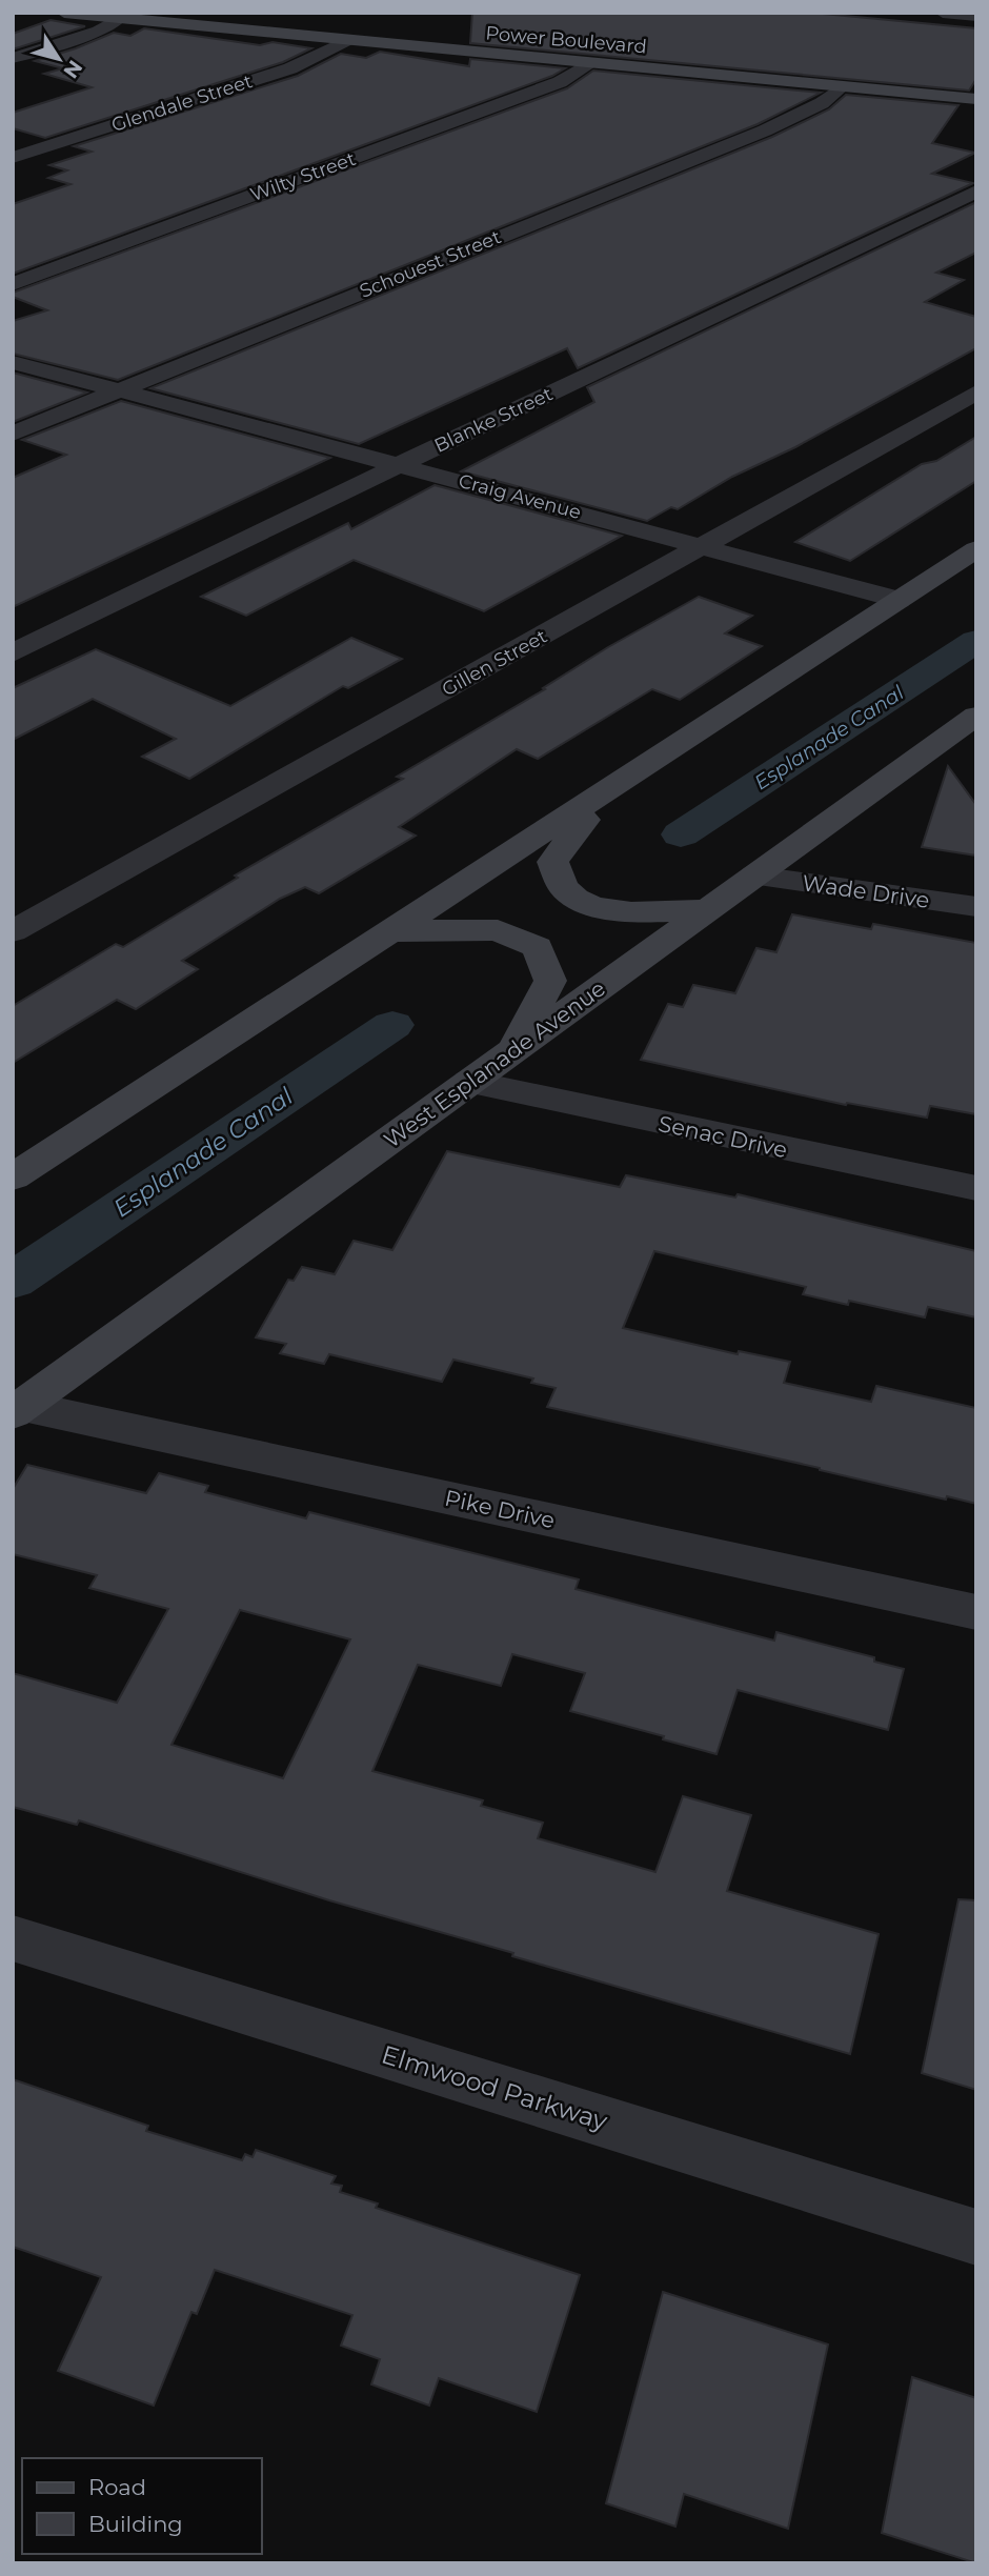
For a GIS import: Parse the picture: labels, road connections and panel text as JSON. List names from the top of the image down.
{
  "streets": {
    "main road": ["Power Boulevard", "West Esplanade Avenue"],
    "street": [
      "Glendale Street",
      "Wilty Street",
      "Schouest Street",
      "Blanke Street",
      "Craig Avenue",
      "Gillen Street",
      "Wade Drive",
      "Senac Drive",
      "Pike Drive",
      "Elmwood Parkway"
    ]
  },
  "crossings": [
    ["Power Boulevard", "Glendale Street"],
    ["Power Boulevard", "Wilty Street"],
    ["Power Boulevard", "Schouest Street"],
    ["Schouest Street", "Craig Avenue"],
    ["Blanke Street", "Craig Avenue"],
    ["Craig Avenue", "Gillen Street"],
    ["Wade Drive", "West Esplanade Avenue"],
    ["West Esplanade Avenue", "Senac Drive"],
    ["West Esplanade Avenue", "Pike Drive"]
  ],
  "water": ["Esplanade Canal"],
  "legend": ["Road", "Building"],
  "north": "bottom right"
}
